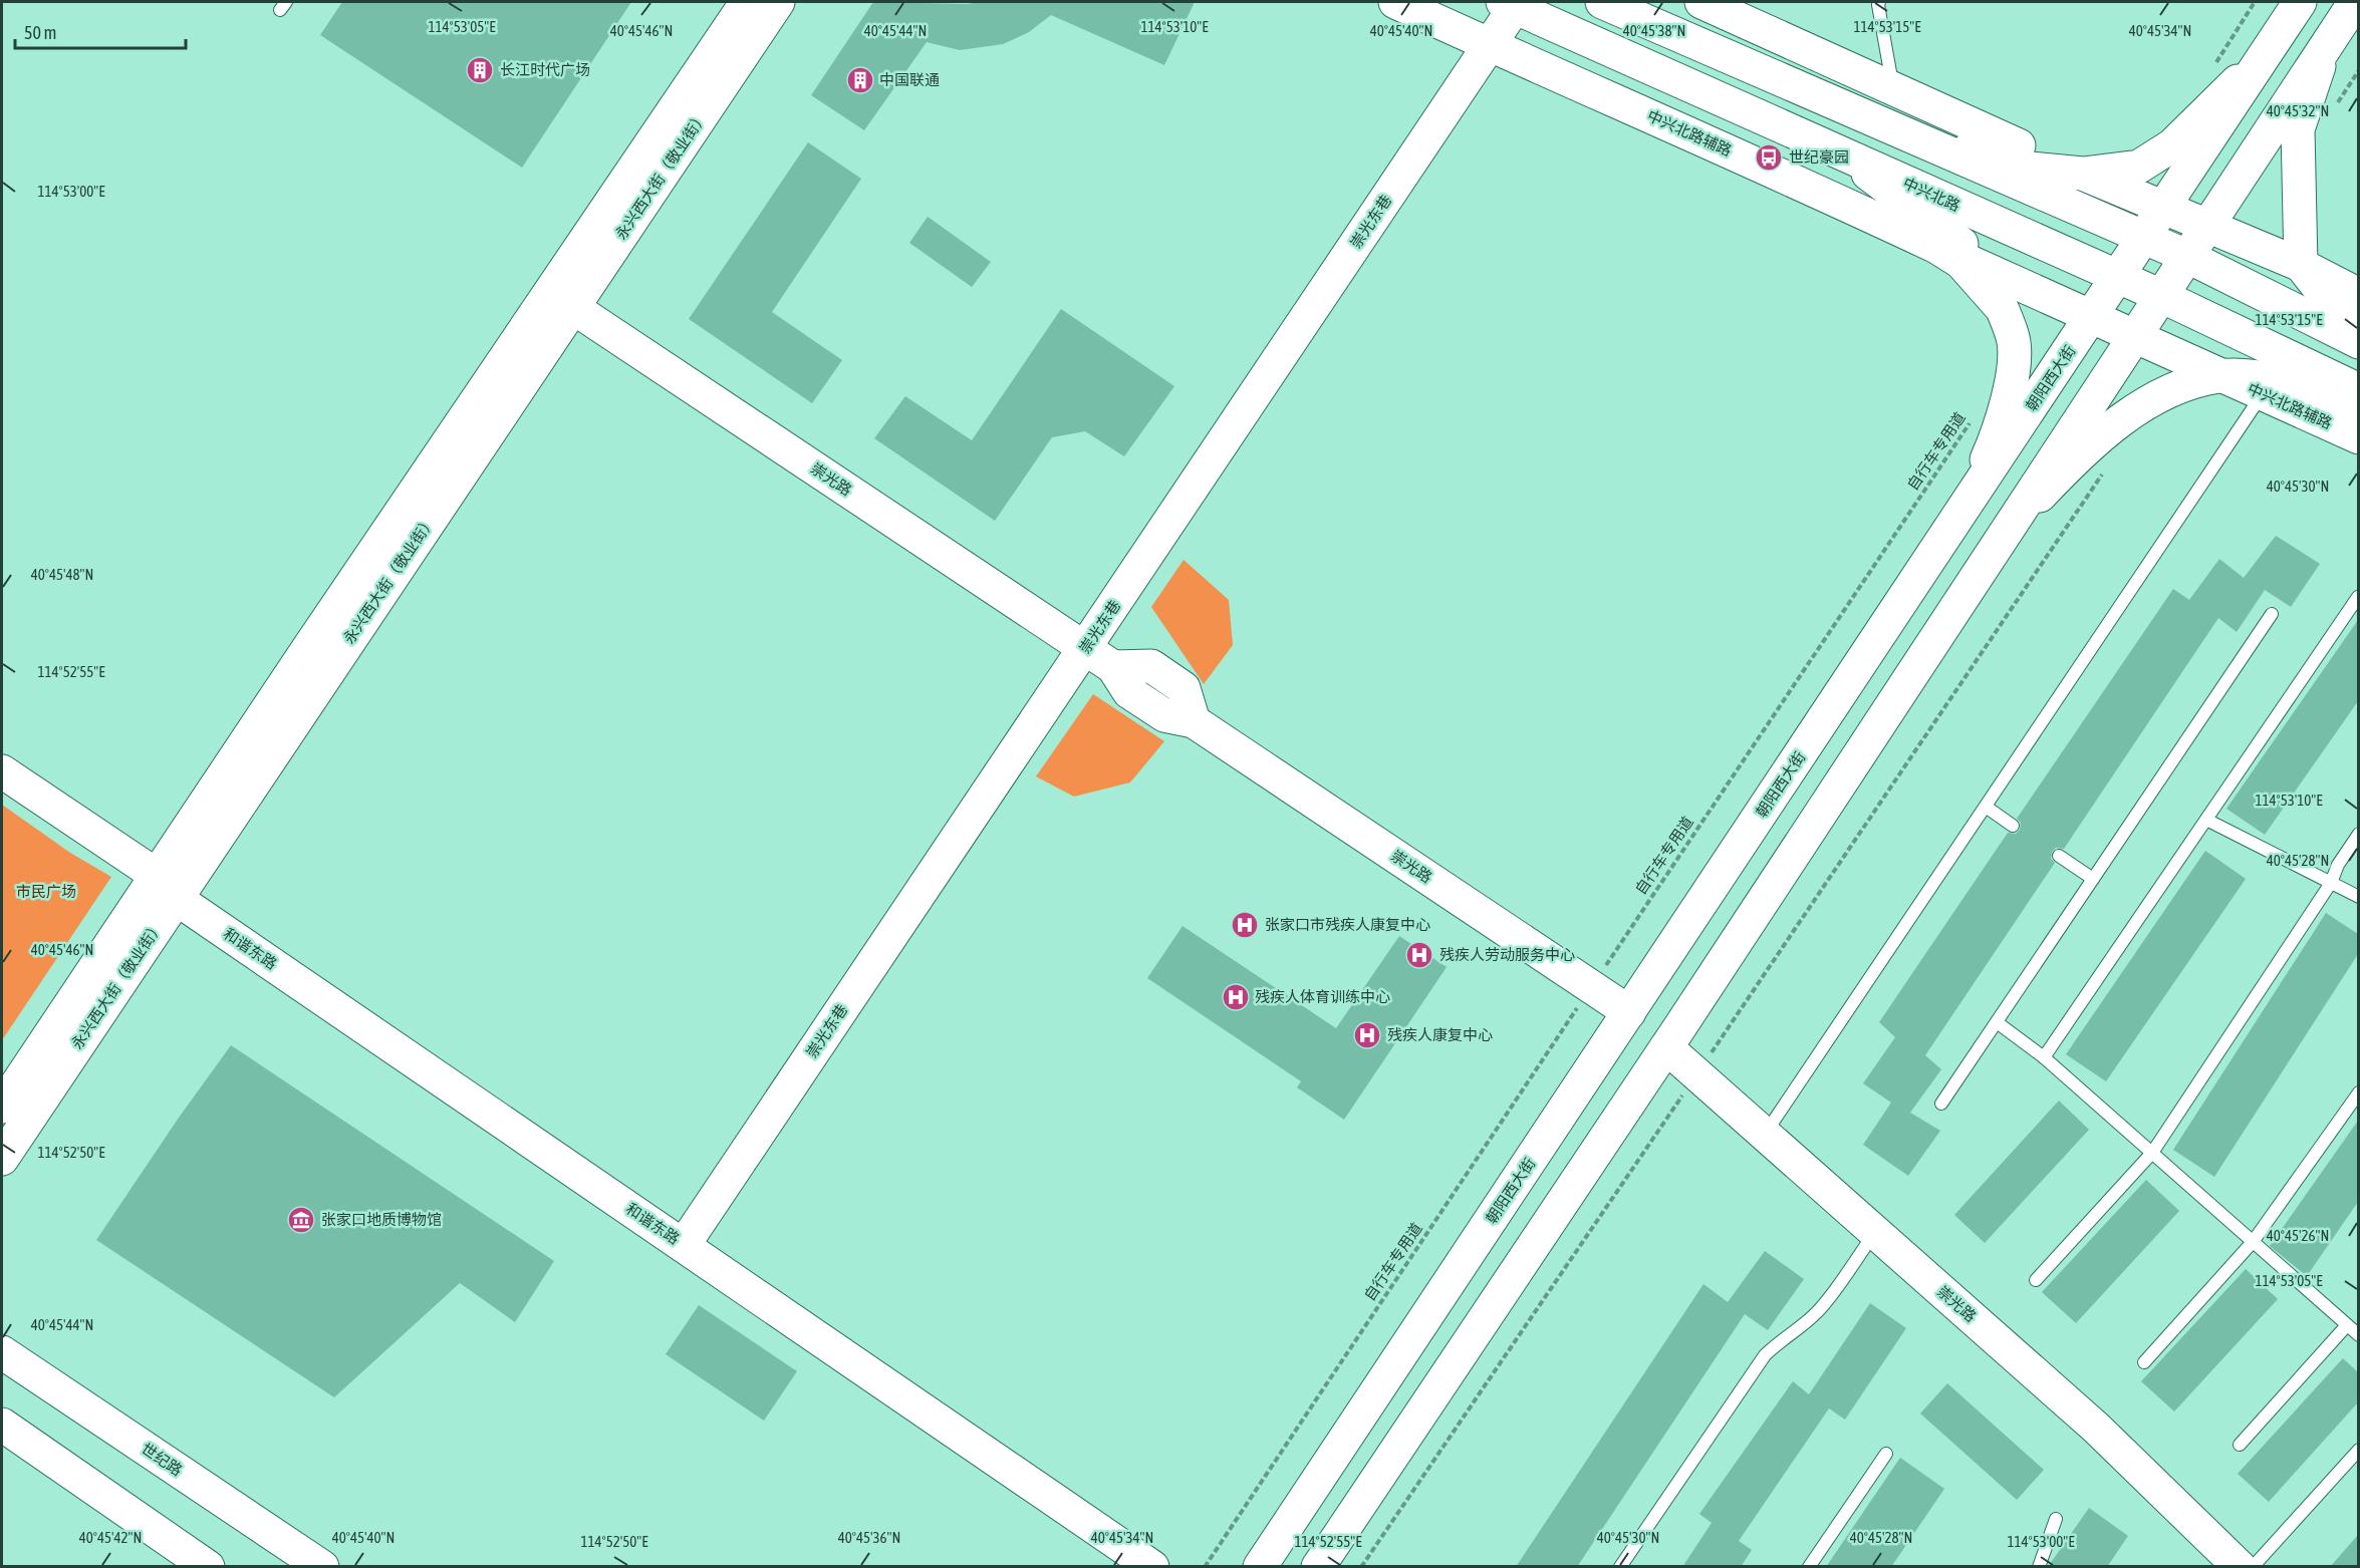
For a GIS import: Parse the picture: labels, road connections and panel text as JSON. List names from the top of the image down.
{
  "streets": {
    "main road": [
      "中兴北路辅路",
      "永兴西大街（敬业街）",
      "中兴北路",
      "崇光东巷",
      "朝阳西大街",
      "崇光路",
      "和谐东路",
      "世纪路"
    ],
    "path": ["自行车专用道"]
  },
  "crossings": [
    ["中兴北路辅路", "崇光东巷"],
    ["中兴北路辅路", "朝阳西大街"],
    ["永兴西大街（敬业街）", "崇光路"],
    ["永兴西大街（敬业街）", "和谐东路"],
    ["中兴北路", "崇光东巷"],
    ["中兴北路", "朝阳西大街"],
    ["崇光东巷", "崇光路"],
    ["崇光东巷", "和谐东路"],
    ["朝阳西大街", "崇光路"],
    ["自行车专用道", "崇光路"]
  ],
  "parks": ["市民广场"],
  "places": {
    "building": ["长江时代广场", "中国联通"],
    "bus stop": ["世纪豪园"],
    "hospital": [
      "张家口市残疾人康复中心",
      "残疾人劳动服务中心",
      "残疾人体育训练中心",
      "残疾人康复中心"
    ],
    "museum": ["张家口地质博物馆"]
  },
  "scale_bar": "50 m",
  "coordinates": [
    "114°53'05\"E",
    "114°53'10\"E",
    "114°53'15\"E",
    "40°45'46\"N",
    "40°45'44\"N",
    "40°45'40\"N",
    "40°45'38\"N",
    "40°45'34\"N",
    "40°45'32\"N",
    "114°53'00\"E",
    "40°45'30\"N",
    "40°45'48\"N",
    "114°52'55\"E",
    "40°45'28\"N",
    "114°52'50\"E",
    "40°45'26\"N",
    "40°45'42\"N",
    "40°45'36\"N"
  ]
}
